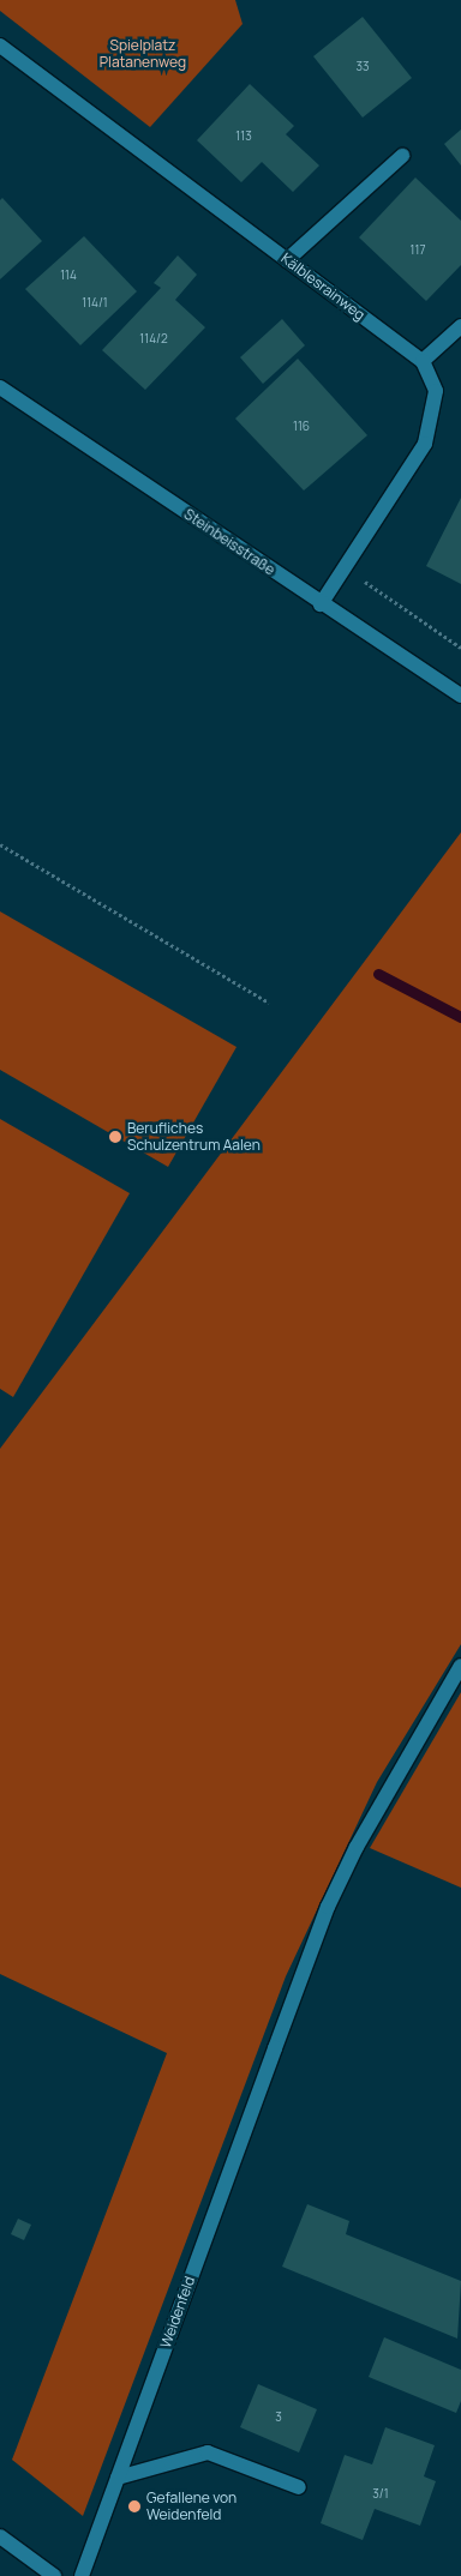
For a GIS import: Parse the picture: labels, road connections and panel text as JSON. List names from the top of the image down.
{
  "streets": {
    "street": ["Kälblesrainweg", "Steinbeisstraße", "Weidenfeld"]
  },
  "crossings": [
    ["Kälblesrainweg", "Steinbeisstraße"]
  ],
  "parks": ["Spielplatz Platanenweg"],
  "places": ["Berufliches Schulzentrum Aalen", "Gefallene von Weidenfeld"],
  "house_numbers": [
    "33",
    "113",
    "117",
    "114",
    "114/1",
    "114/2",
    "116",
    "3",
    "3/1"
  ]
}
